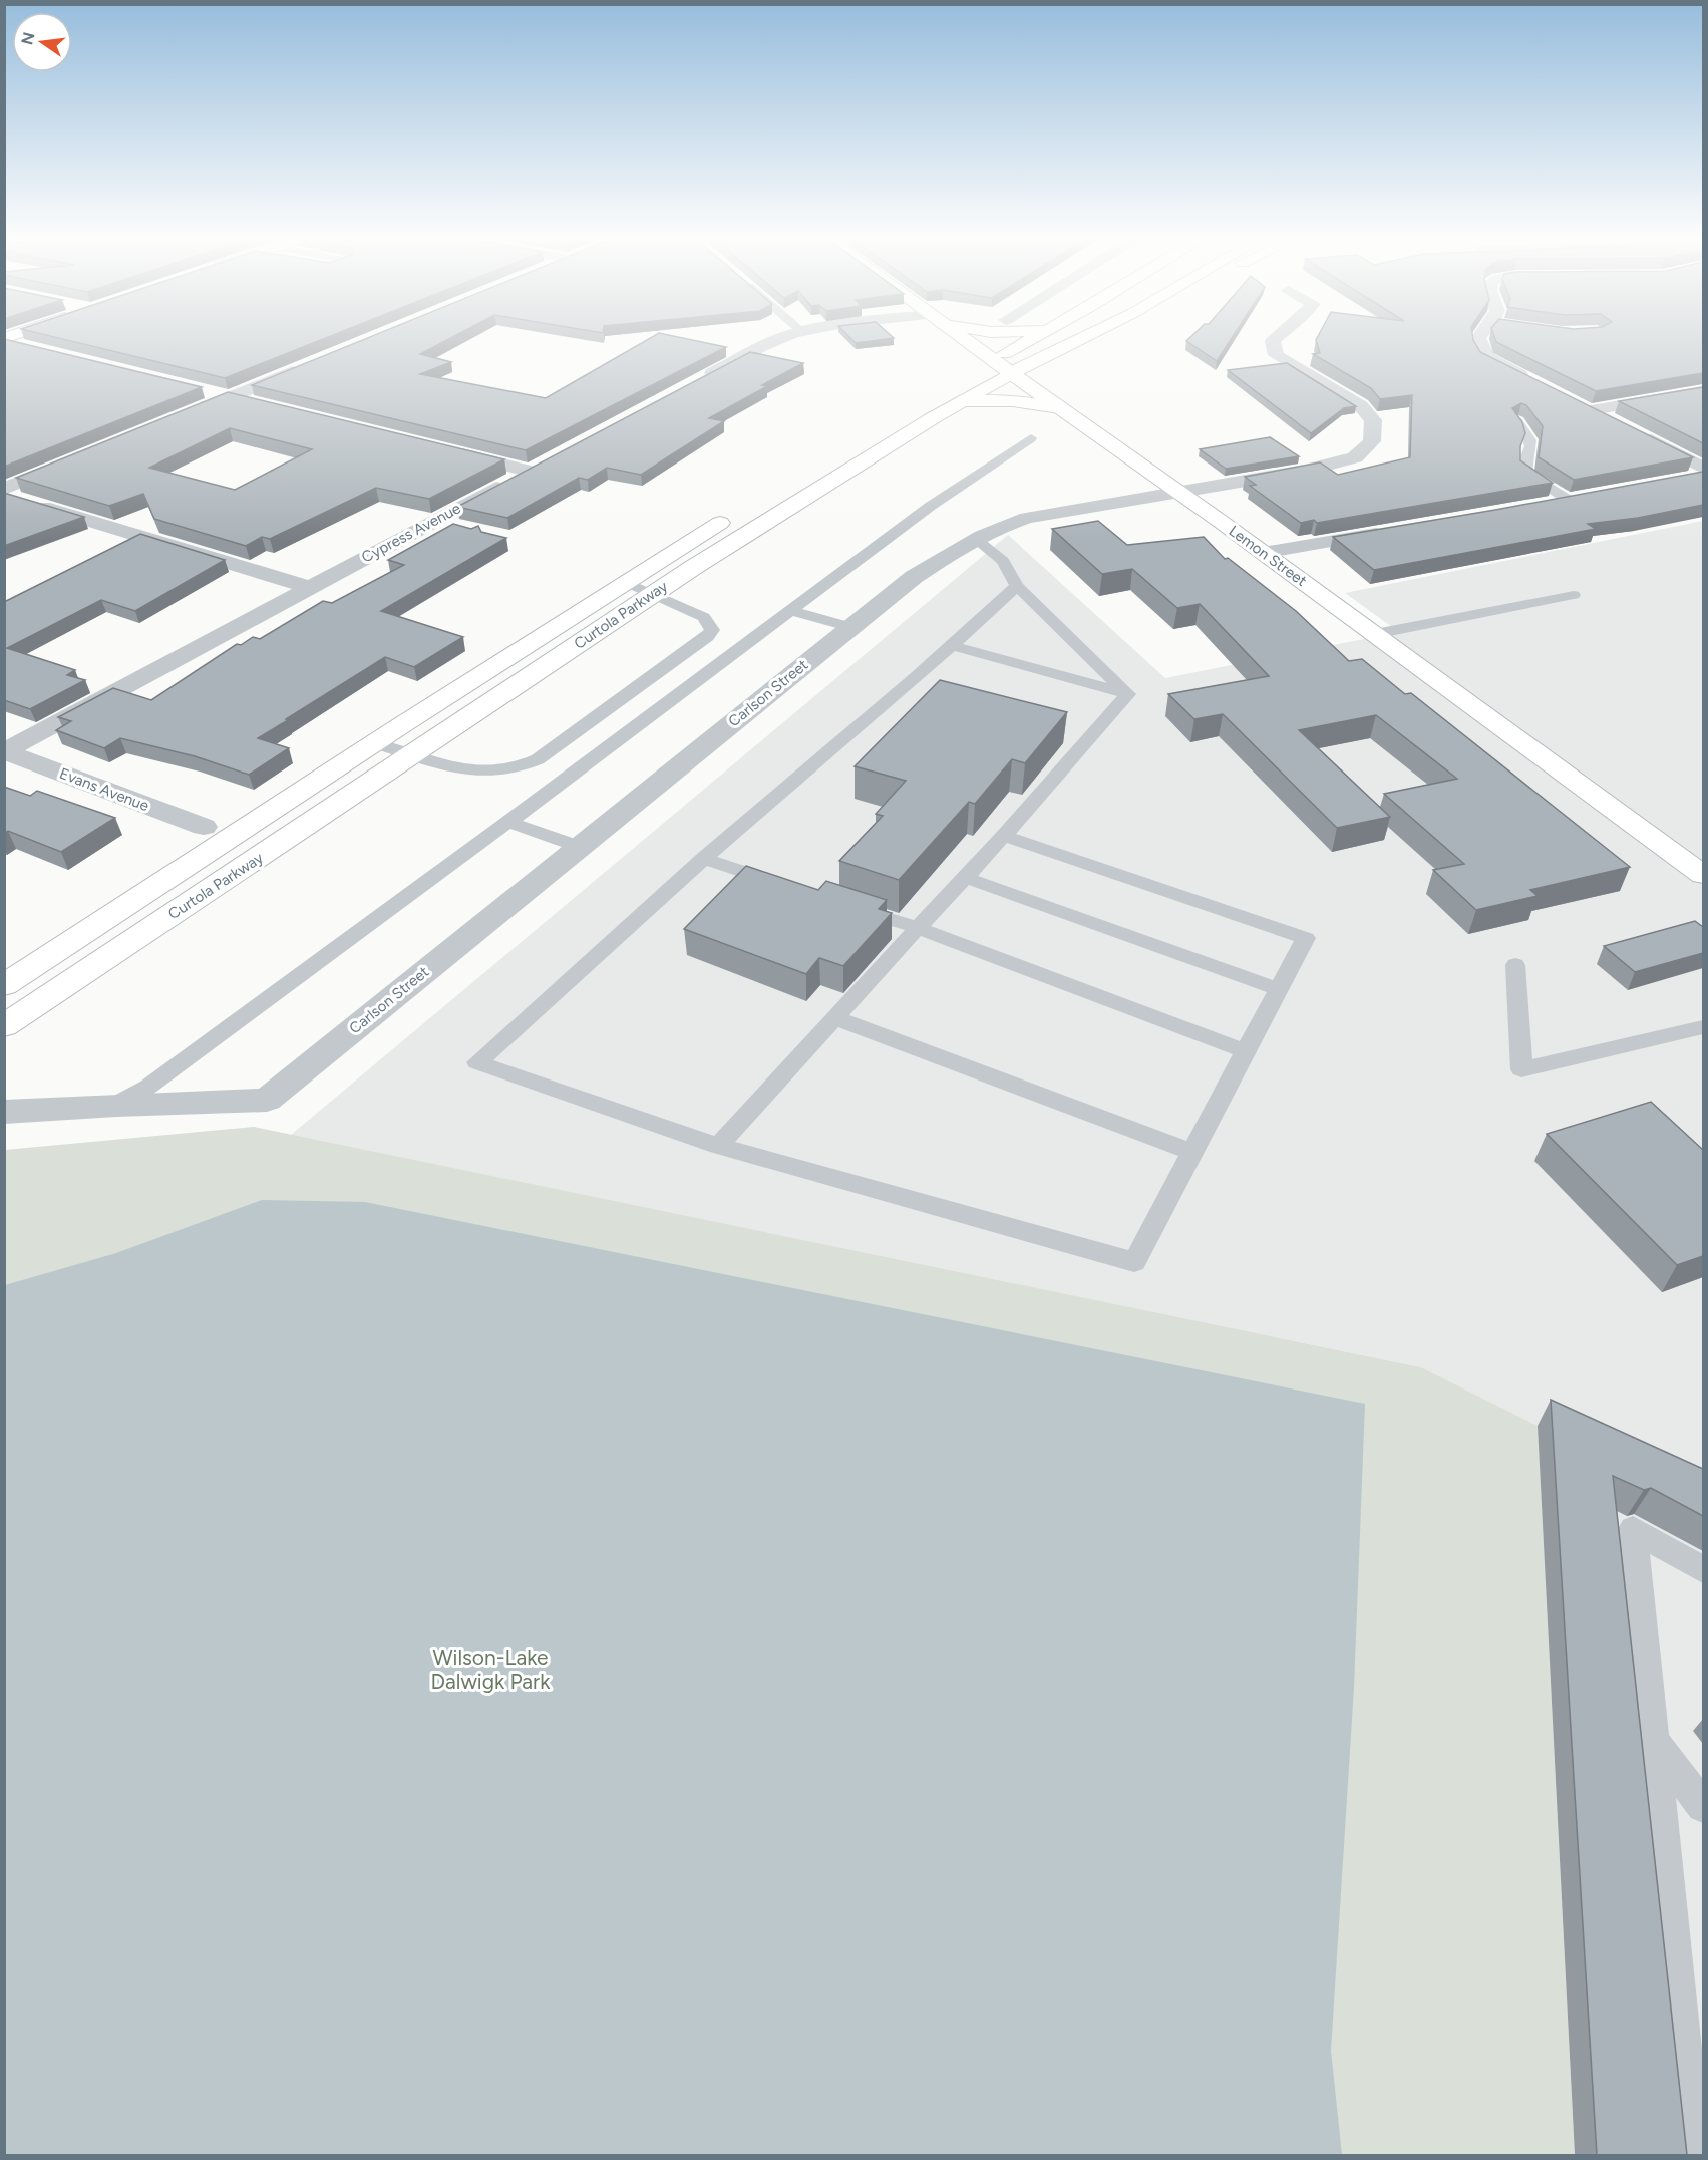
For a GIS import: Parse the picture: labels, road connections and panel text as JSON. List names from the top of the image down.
{
  "streets": {
    "main road": ["Lemon Street", "Curtola Parkway"],
    "street": ["Cypress Avenue", "Carlson Street", "Evans Avenue"]
  },
  "crossings": [
    ["Cypress Avenue", "Evans Avenue"],
    ["Lemon Street", "Curtola Parkway"],
    ["Lemon Street", "Carlson Street"]
  ],
  "parks": ["Wilson-Lake Dalwigk Park"],
  "north": "left"
}
